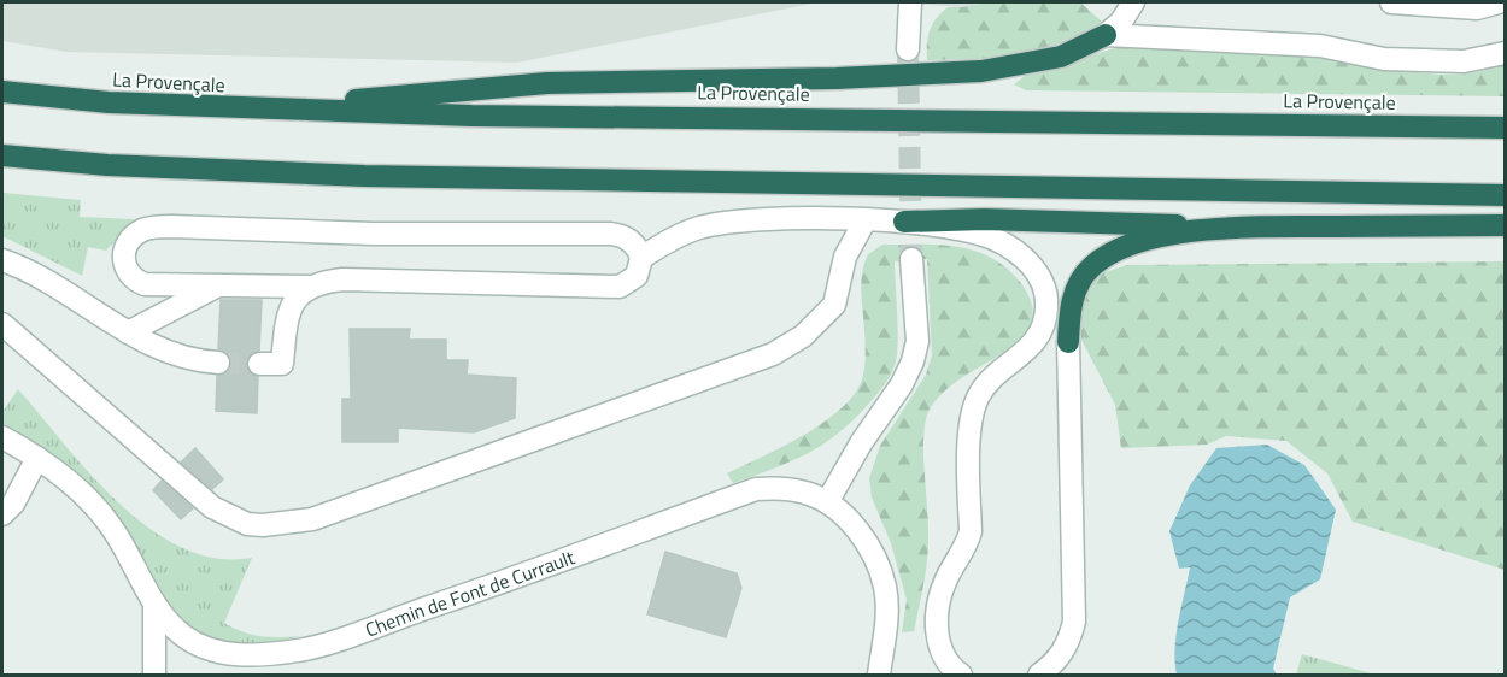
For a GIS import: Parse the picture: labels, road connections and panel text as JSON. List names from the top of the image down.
{
  "streets": {
    "highway": ["La Provençale"],
    "street": ["Chemin de Font de Currault"]
  }
}
